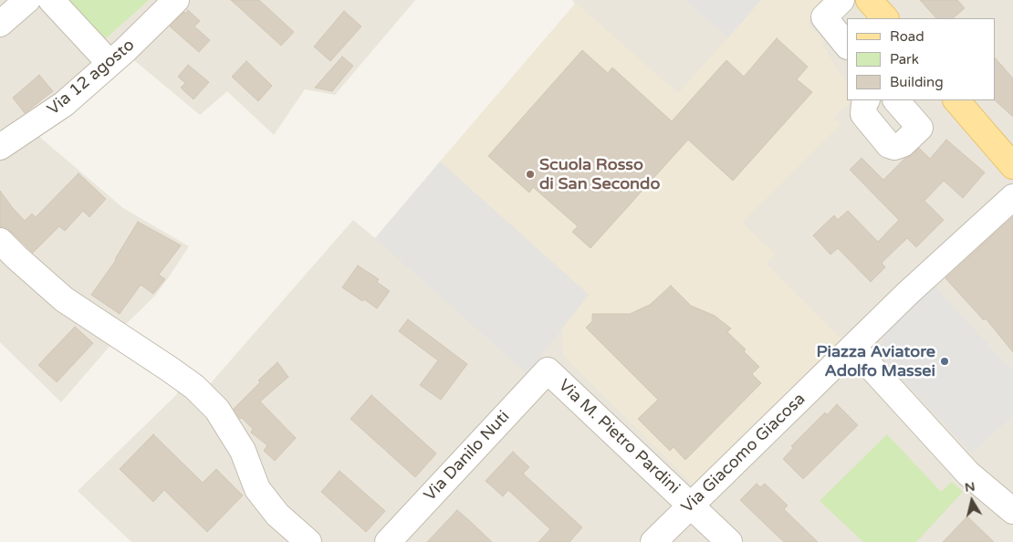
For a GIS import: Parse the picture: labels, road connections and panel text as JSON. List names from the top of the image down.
{
  "streets": {
    "street": [
      "Via 12 agosto",
      "Via M. Pietro Pardini",
      "Via Giacomo Giacosa",
      "Via Danilo Nuti"
    ]
  },
  "crossings": [
    ["Via M. Pietro Pardini", "Via Giacomo Giacosa"],
    ["Via M. Pietro Pardini", "Via Danilo Nuti"]
  ],
  "places": ["Scuola Rosso di San Secondo", "Piazza Aviatore Adolfo Massei"],
  "legend": ["Road", "Park", "Building"],
  "north": "top"
}
